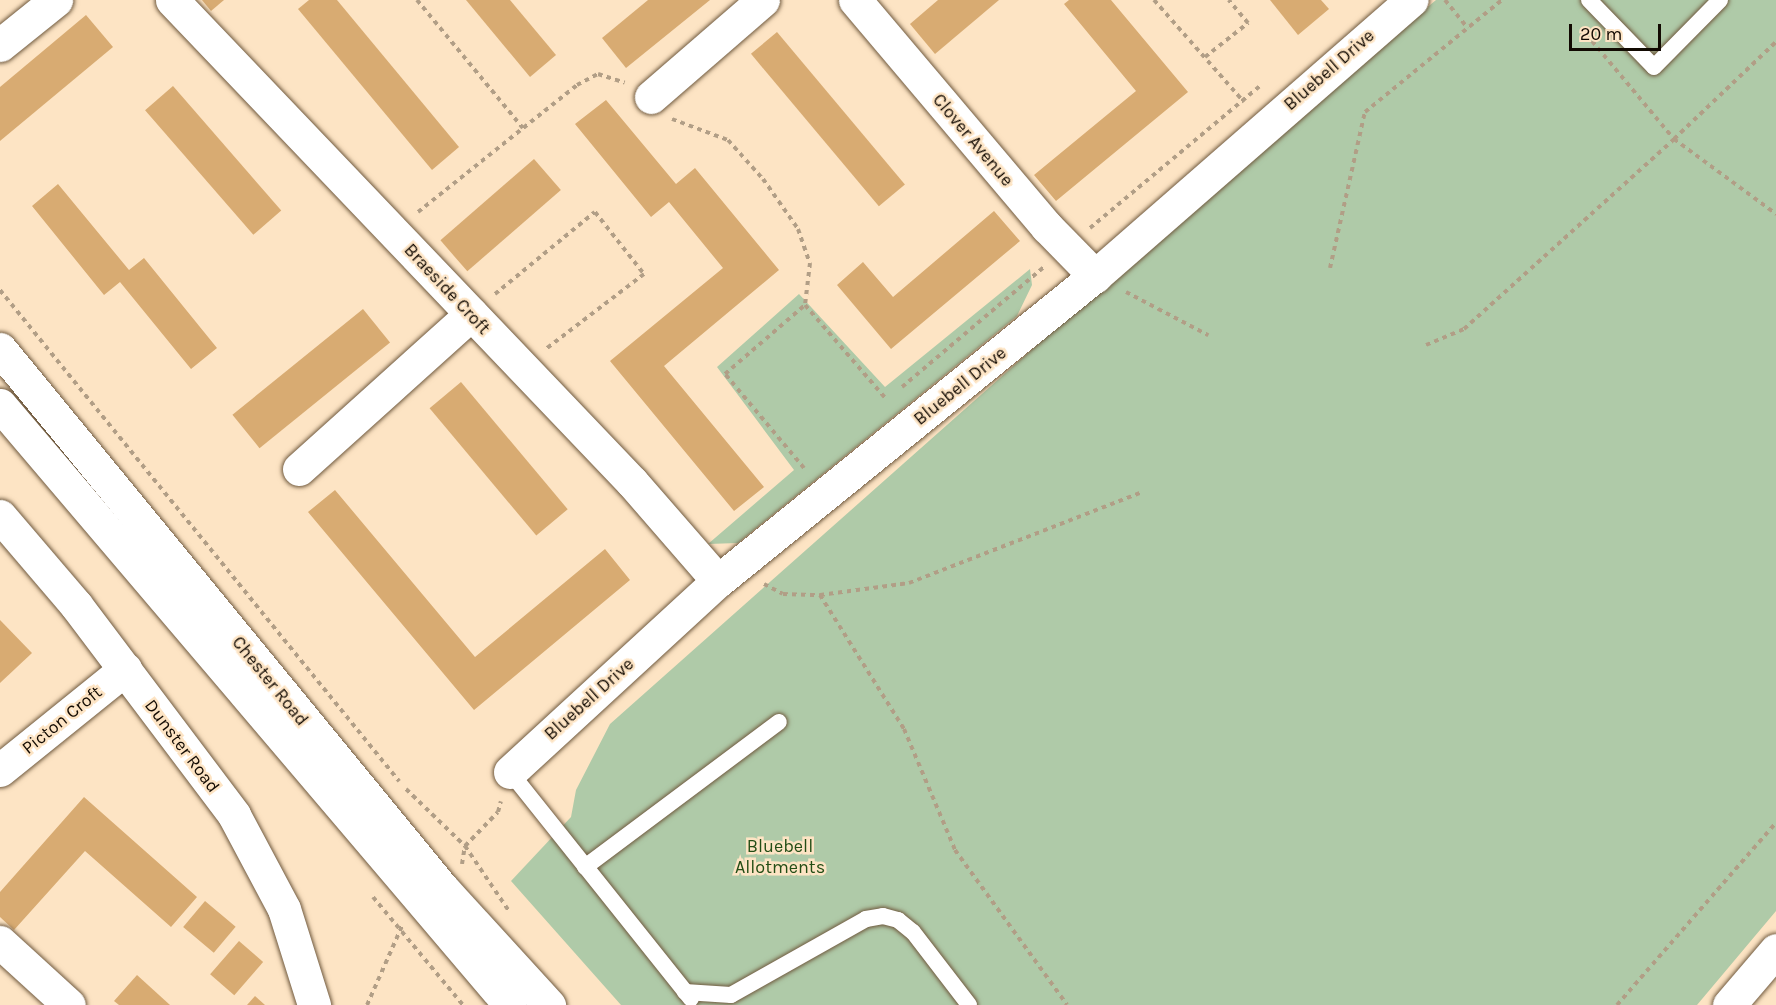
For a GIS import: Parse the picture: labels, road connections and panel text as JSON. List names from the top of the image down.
{
  "streets": {
    "main road": [
      "Bluebell Drive",
      "Clover Avenue",
      "Braeside Croft",
      "Chester Road",
      "Picton Croft",
      "Dunster Road"
    ]
  },
  "crossings": [
    ["Bluebell Drive", "Clover Avenue"],
    ["Bluebell Drive", "Braeside Croft"],
    ["Picton Croft", "Dunster Road"]
  ],
  "parks": ["Bluebell Allotments"],
  "scale_bar": "20 m"
}
